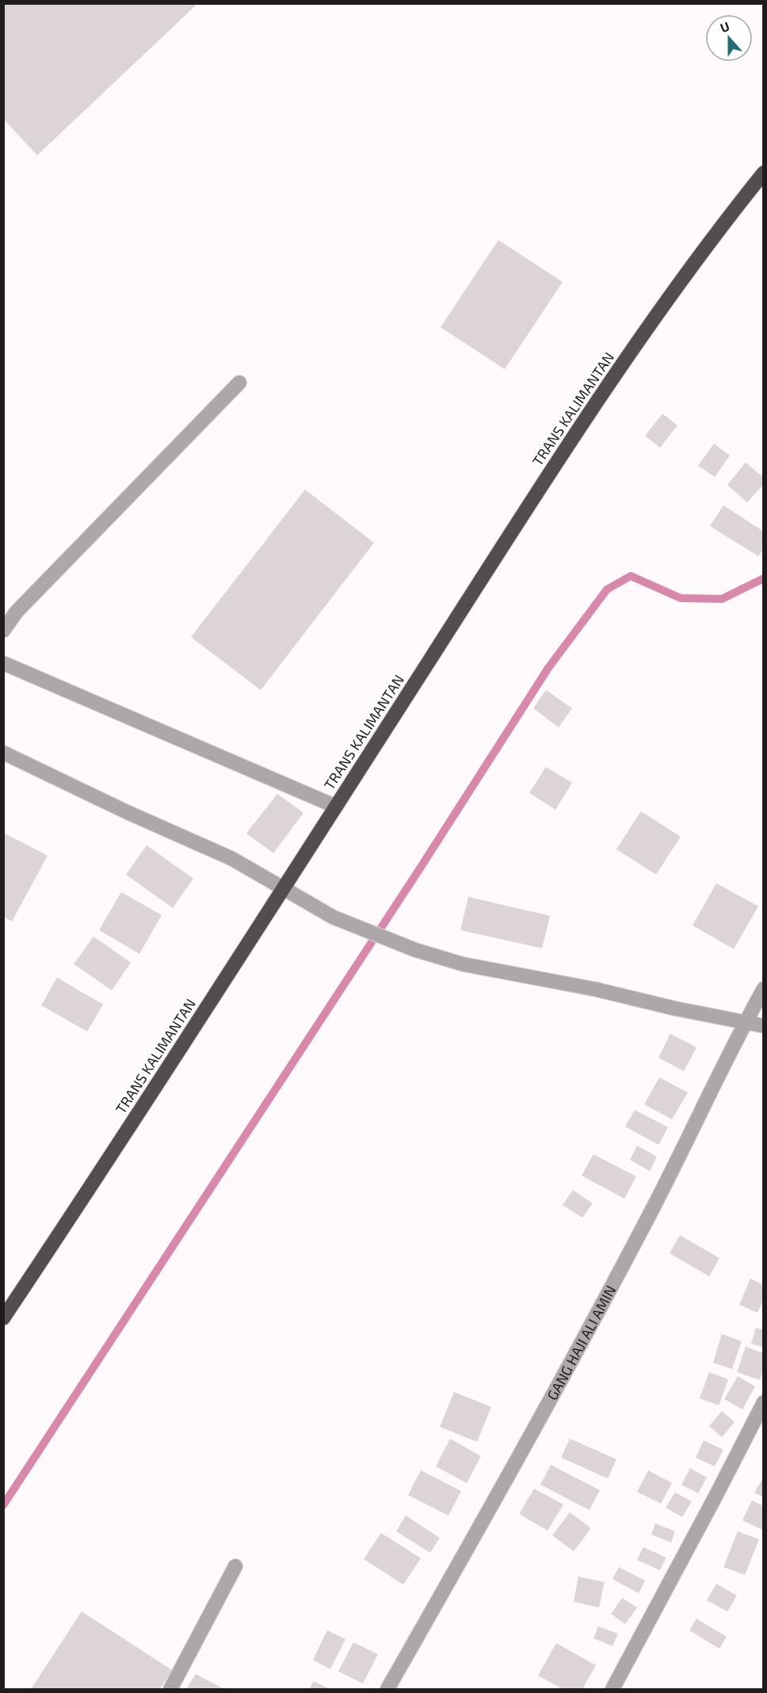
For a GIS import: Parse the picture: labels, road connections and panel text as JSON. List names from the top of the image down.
{
  "streets": {
    "highway": ["TRANS KALIMANTAN"],
    "street": ["GANG HAJI ALI AMIN"]
  },
  "north": "top"
}
